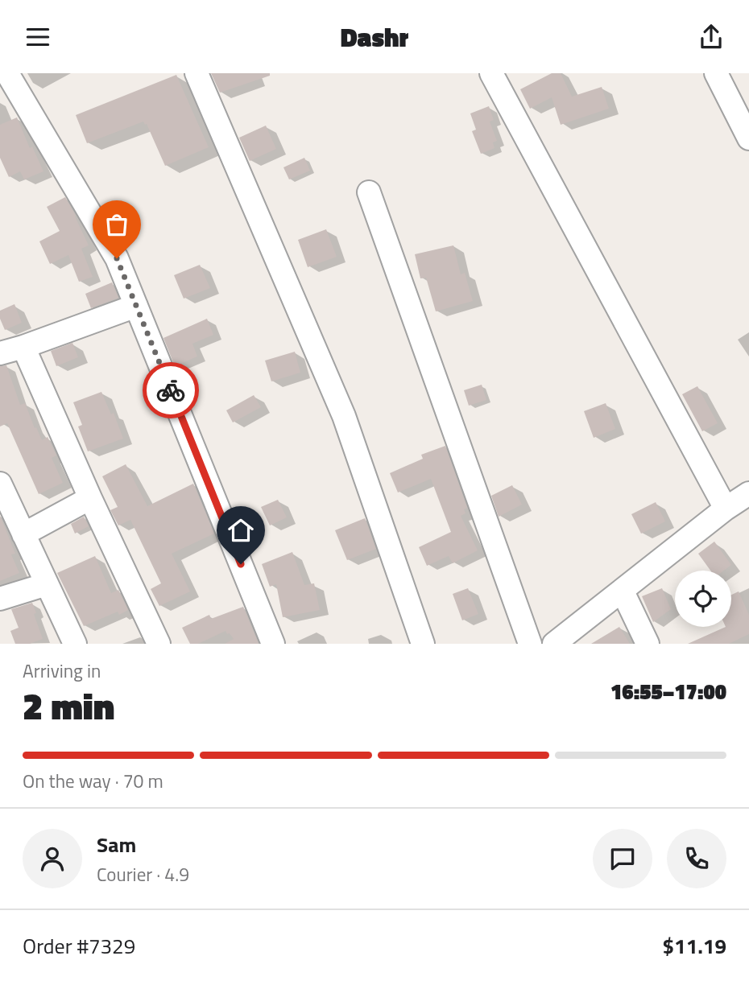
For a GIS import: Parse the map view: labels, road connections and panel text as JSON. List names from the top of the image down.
{
  "page": {
    "header": "Dashr",
    "heading": ["2 min", "Arriving in", "16:55–17:00"],
    "panel": [
      "Sam",
      "Courier · 4.9",
      "Order #7329",
      "$11.19"
    ],
    "bar": "On the way · 70 m"
  }
}
